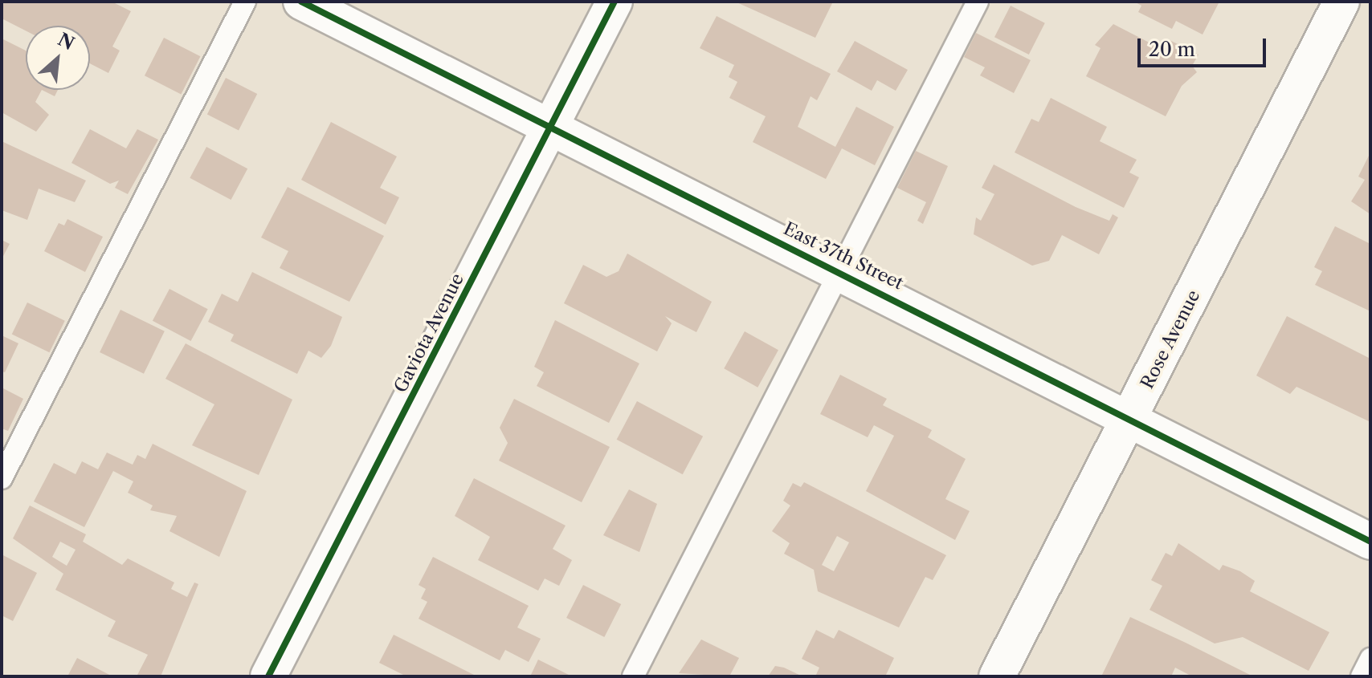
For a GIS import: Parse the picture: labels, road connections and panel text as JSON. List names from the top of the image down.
{
  "streets": {
    "street": ["East 37th Street", "Gaviota Avenue", "Rose Avenue"]
  },
  "crossings": [
    ["East 37th Street", "Gaviota Avenue"],
    ["East 37th Street", "Rose Avenue"]
  ],
  "scale_bar": "20 m",
  "north": "top right"
}
